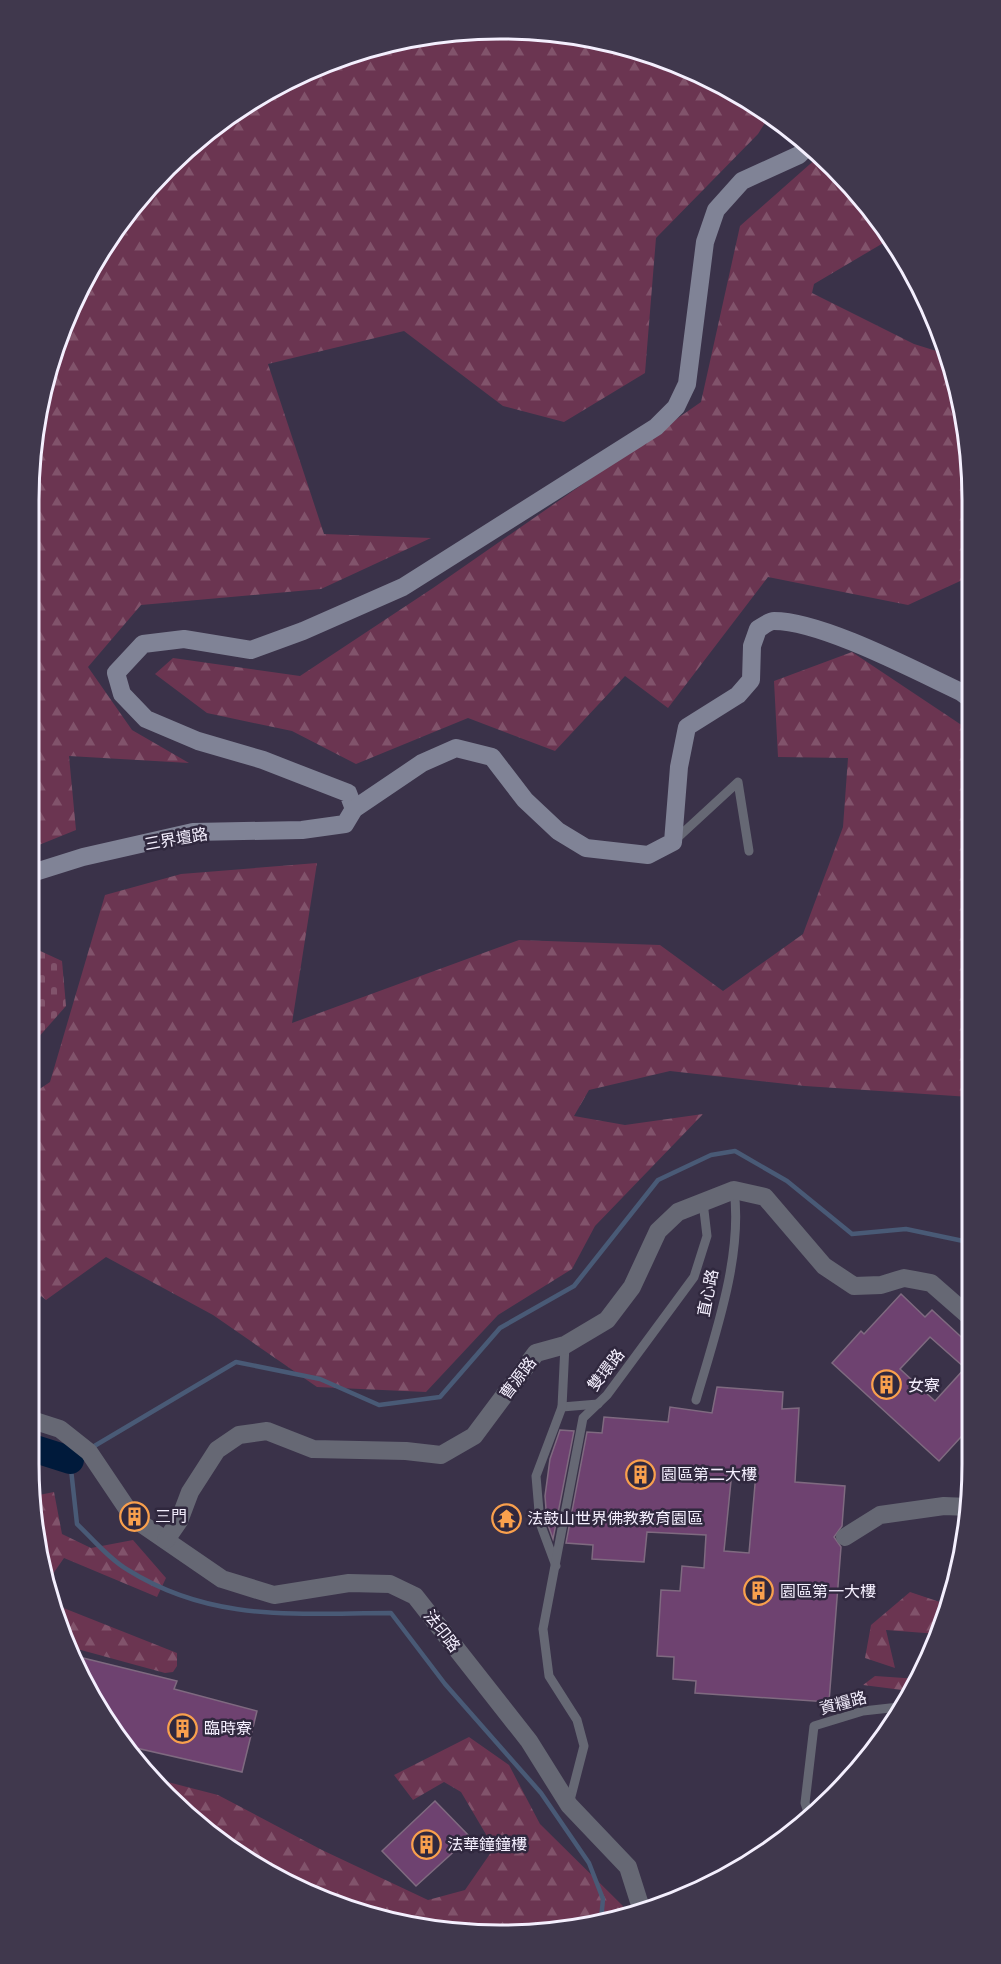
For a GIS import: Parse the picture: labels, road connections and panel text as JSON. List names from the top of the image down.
{
  "streets": {
    "street": ["三界壇路", "曹源路", "法印路"],
    "lane": ["直心路", "雙環路", "資糧路"]
  },
  "crossings": [
    ["直心路", "曹源路"],
    ["雙環路", "曹源路"],
    ["雙環路", "法印路"],
    ["曹源路", "法印路"]
  ],
  "places": {
    "building": [
      "女寮",
      "園區第二大樓",
      "三門",
      "園區第一大樓",
      "臨時寮",
      "法華鐘鐘樓"
    ],
    "temple": ["法鼓山世界佛教教育園區"]
  }
}
